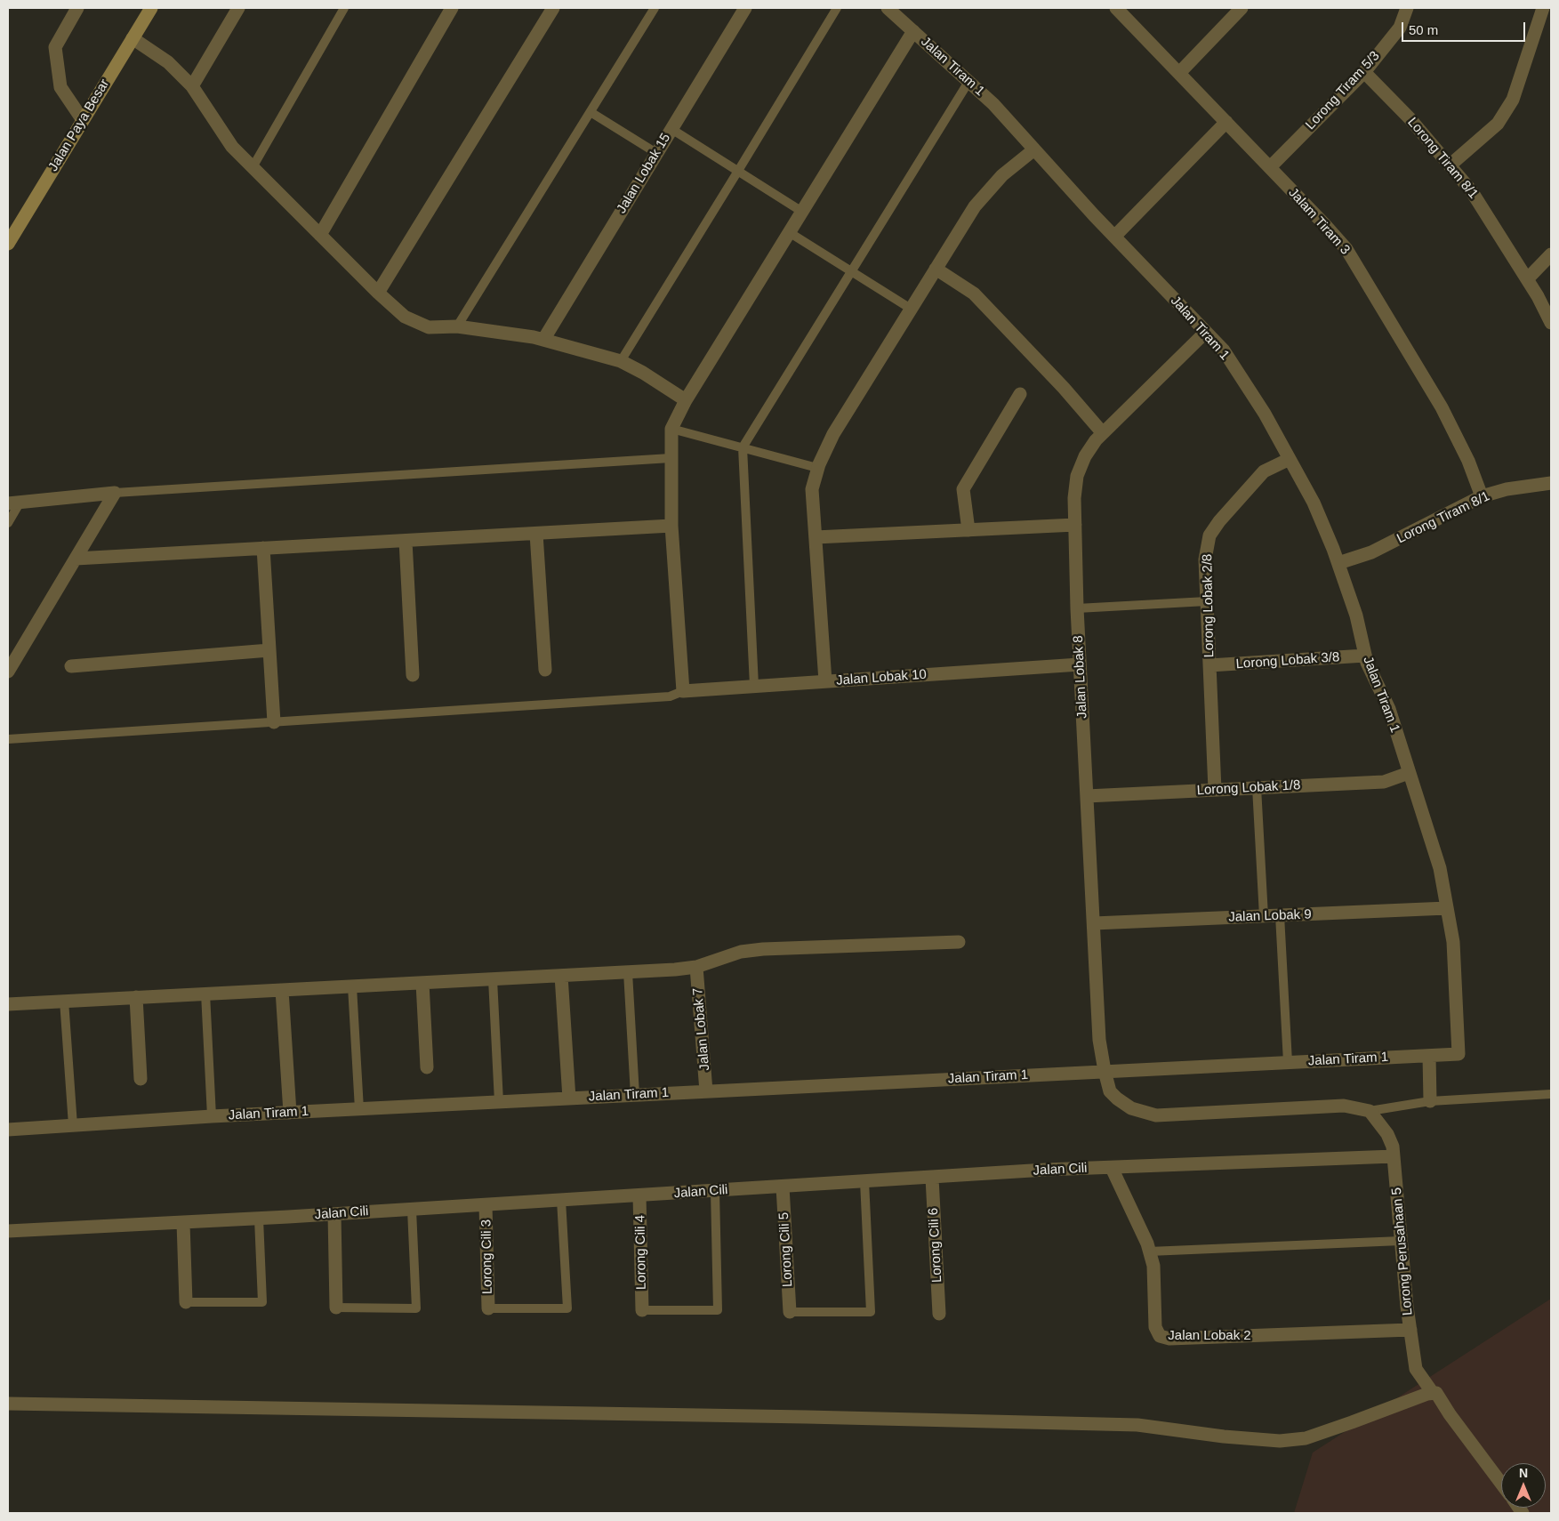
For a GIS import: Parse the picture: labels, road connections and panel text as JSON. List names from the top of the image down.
{
  "streets": {
    "street": [
      "Jalan Tiram 1",
      "Lorong Tiram 5/3",
      "Jalan Paya Besar",
      "Lorong Tiram 8/1",
      "Jalan Lobak 15",
      "Jalam Tiram 3",
      "Lorong Lobak 2/8",
      "Lorong Lobak 3/8",
      "Jalan Lobak 8",
      "Jalan Lobak 10",
      "Lorong Lobak 1/8",
      "Jalan Lobak 9",
      "Jalan Lobak 7",
      "Jalan Cili",
      "Lorong Cili 6",
      "Lorong Cili 5",
      "Lorong Perusahaan 5",
      "Lorong Cili 4",
      "Lorong Cili 3",
      "Jalan Lobak 2"
    ]
  },
  "crossings": [
    ["Jalan Tiram 1", "Lorong Tiram 8/1"],
    ["Jalan Tiram 1", "Lorong Lobak 2/8"],
    ["Jalan Tiram 1", "Lorong Lobak 3/8"],
    ["Jalan Tiram 1", "Jalan Lobak 8"],
    ["Jalan Tiram 1", "Lorong Lobak 1/8"],
    ["Jalan Tiram 1", "Jalan Lobak 9"],
    ["Jalan Tiram 1", "Jalan Lobak 7"],
    ["Lorong Tiram 5/3", "Lorong Tiram 8/1"],
    ["Lorong Tiram 5/3", "Jalam Tiram 3"],
    ["Lorong Tiram 8/1", "Jalam Tiram 3"],
    ["Lorong Lobak 2/8", "Lorong Lobak 3/8"],
    ["Lorong Lobak 2/8", "Lorong Lobak 1/8"],
    ["Jalan Lobak 8", "Jalan Lobak 10"],
    ["Jalan Lobak 8", "Lorong Lobak 1/8"],
    ["Jalan Lobak 8", "Jalan Lobak 9"],
    ["Jalan Cili", "Lorong Cili 6"],
    ["Jalan Cili", "Lorong Cili 5"],
    ["Jalan Cili", "Lorong Perusahaan 5"],
    ["Jalan Cili", "Lorong Cili 4"],
    ["Jalan Cili", "Lorong Cili 3"],
    ["Jalan Cili", "Jalan Lobak 2"],
    ["Lorong Perusahaan 5", "Jalan Lobak 2"]
  ],
  "scale_bar": "50 m",
  "north": "top"
}
